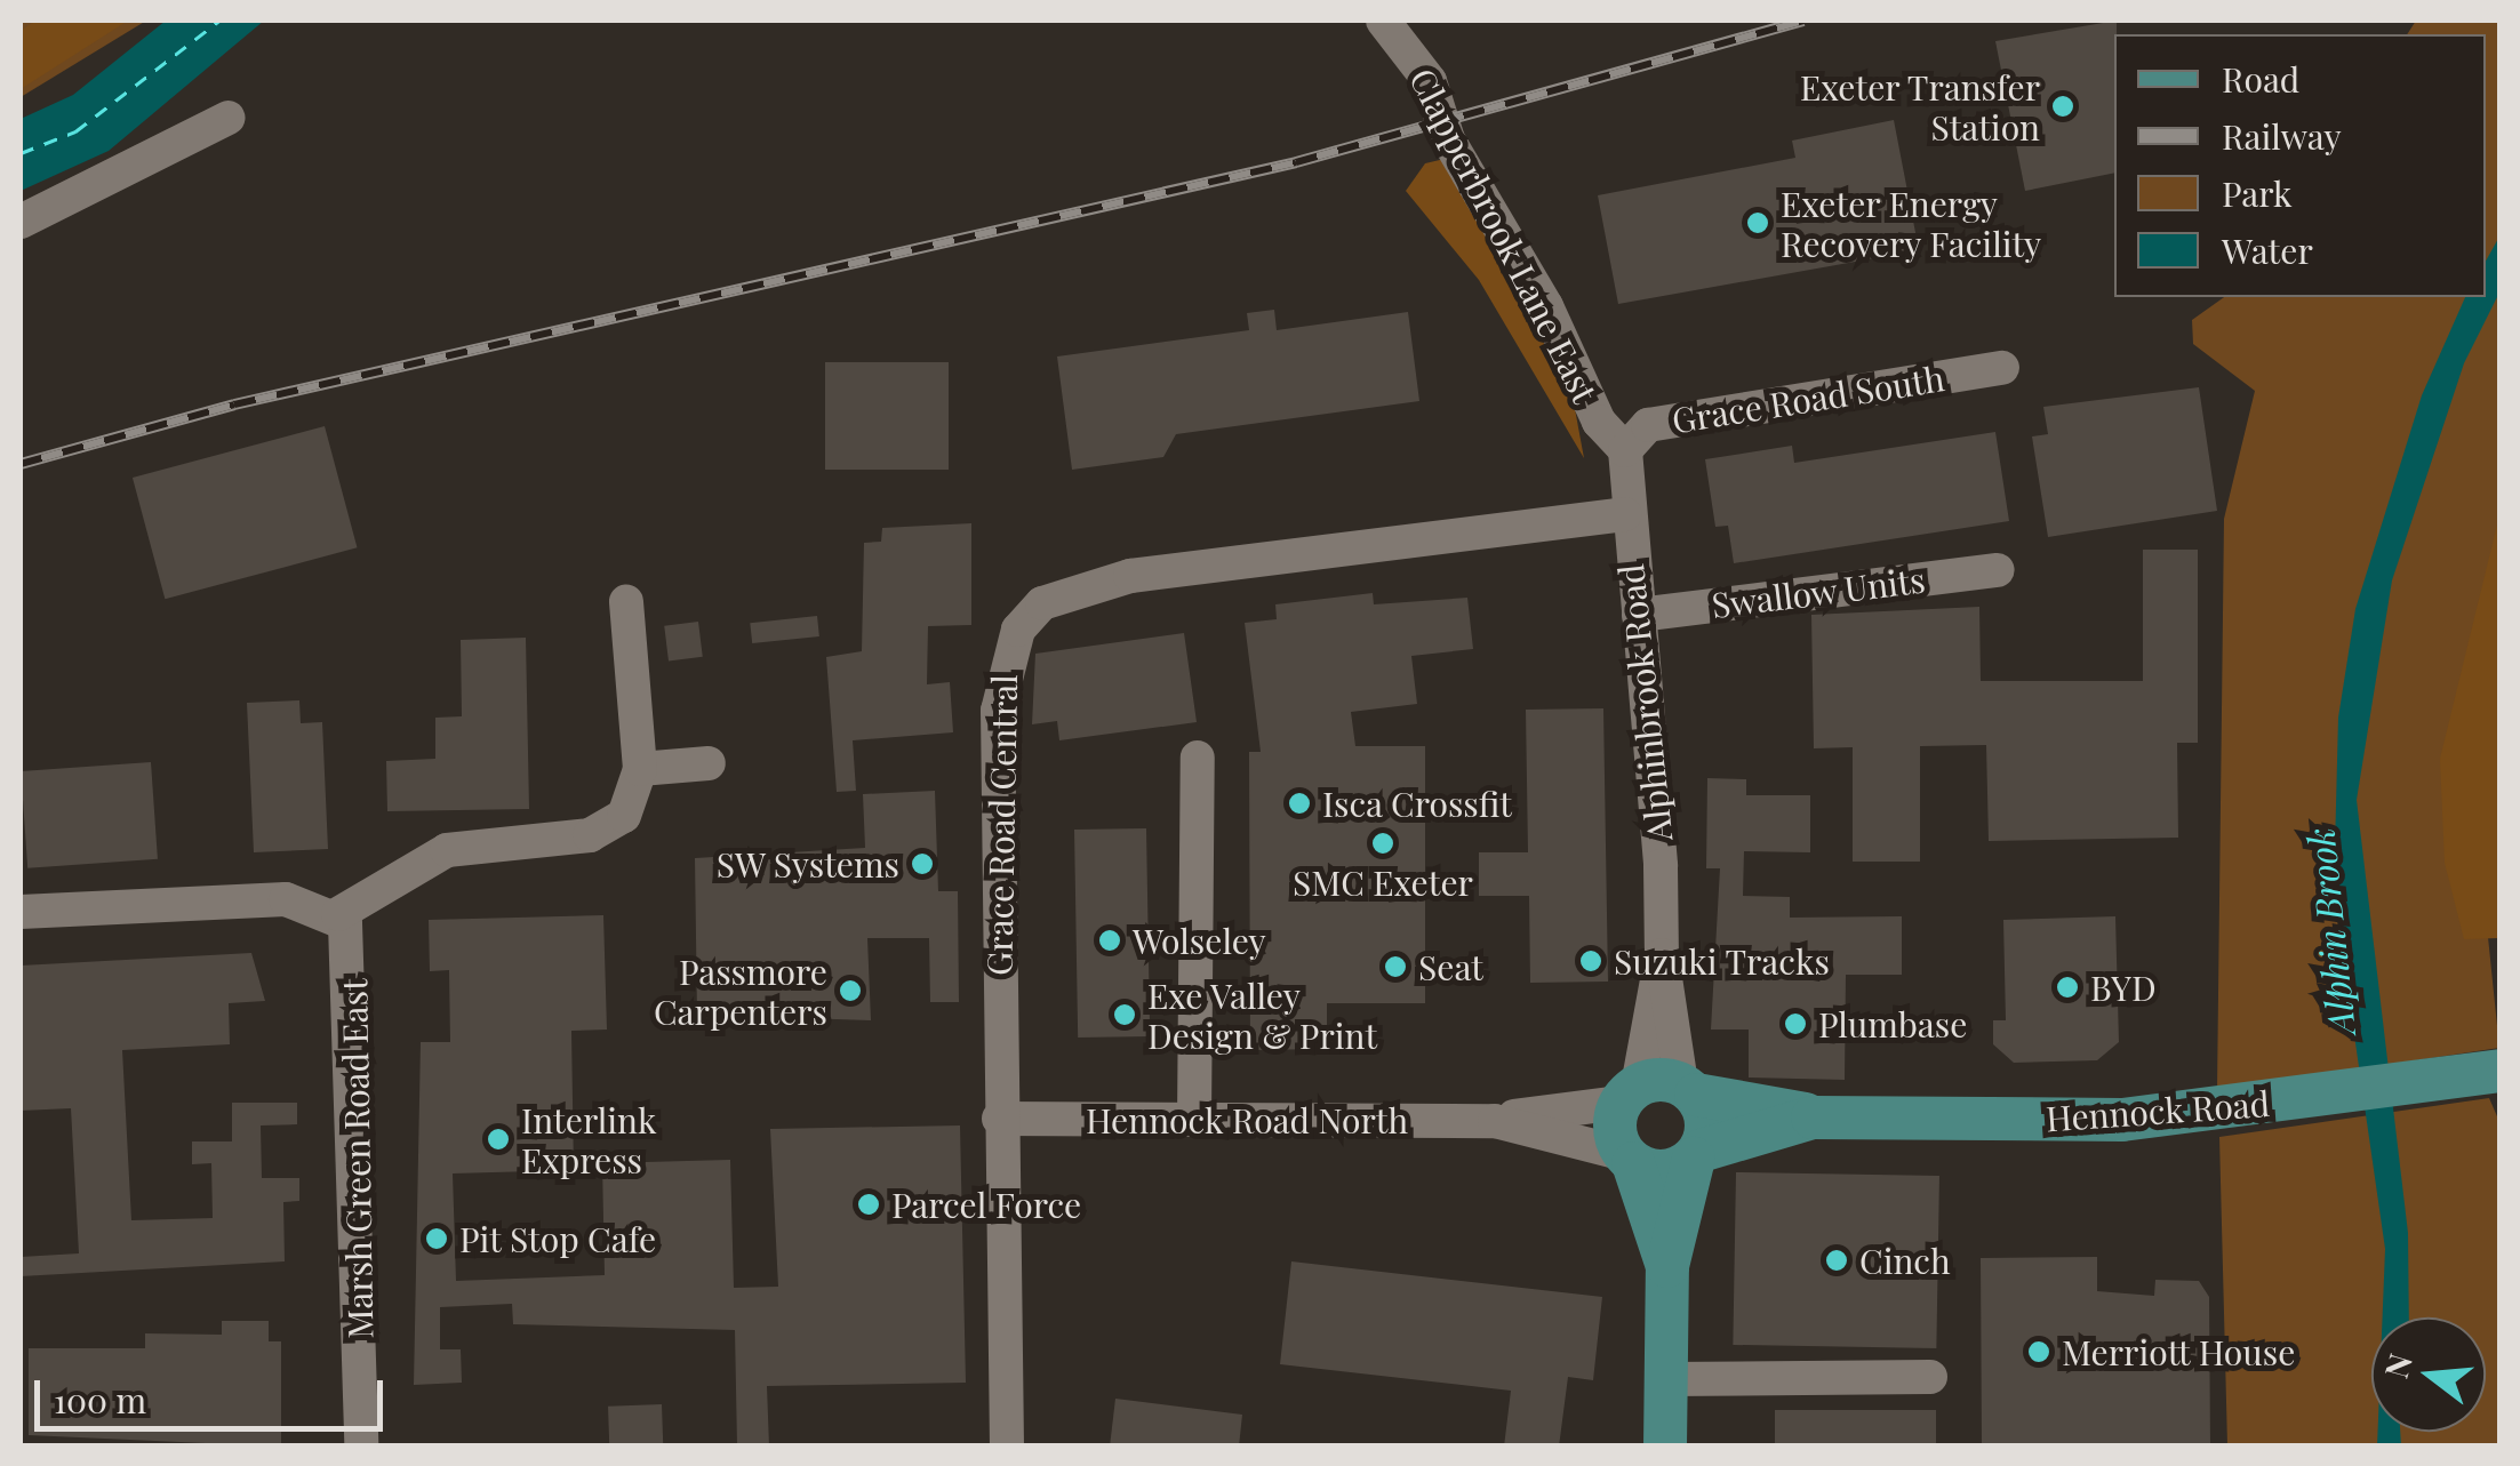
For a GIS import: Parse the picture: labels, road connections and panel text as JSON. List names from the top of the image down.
{
  "streets": {
    "main road": ["Hennock Road"],
    "street": [
      "Clapperbrook Lane East",
      "Grace Road South",
      "Swallow Units",
      "Alphinbrook Road",
      "Grace Road Central",
      "Hennock Road North",
      "Marsh Green Road East"
    ]
  },
  "crossings": [
    ["Clapperbrook Lane East", "Grace Road South"],
    ["Clapperbrook Lane East", "Alphinbrook Road"],
    ["Grace Road South", "Alphinbrook Road"],
    ["Swallow Units", "Alphinbrook Road"],
    ["Alphinbrook Road", "Grace Road Central"],
    ["Alphinbrook Road", "Hennock Road"],
    ["Alphinbrook Road", "Hennock Road North"],
    ["Grace Road Central", "Hennock Road North"],
    ["Hennock Road", "Hennock Road North"]
  ],
  "water": ["Alphin Brook"],
  "places": [
    "Exeter Transfer Station",
    "Exeter Energy Recovery Facility",
    "Isca Crossfit",
    "SMC Exeter",
    "SW Systems",
    "Wolseley",
    "Suzuki Tracks",
    "Seat",
    "BYD",
    "Passmore Carpenters",
    "Exe Valley Design & Print",
    "Plumbase",
    "Interlink Express",
    "Parcel Force",
    "Pit Stop Cafe",
    "Cinch",
    "Merriott House"
  ],
  "legend": [
    "Road",
    "Railway",
    "Park",
    "Water"
  ],
  "scale_bar": "100 m",
  "north": "left"
}
